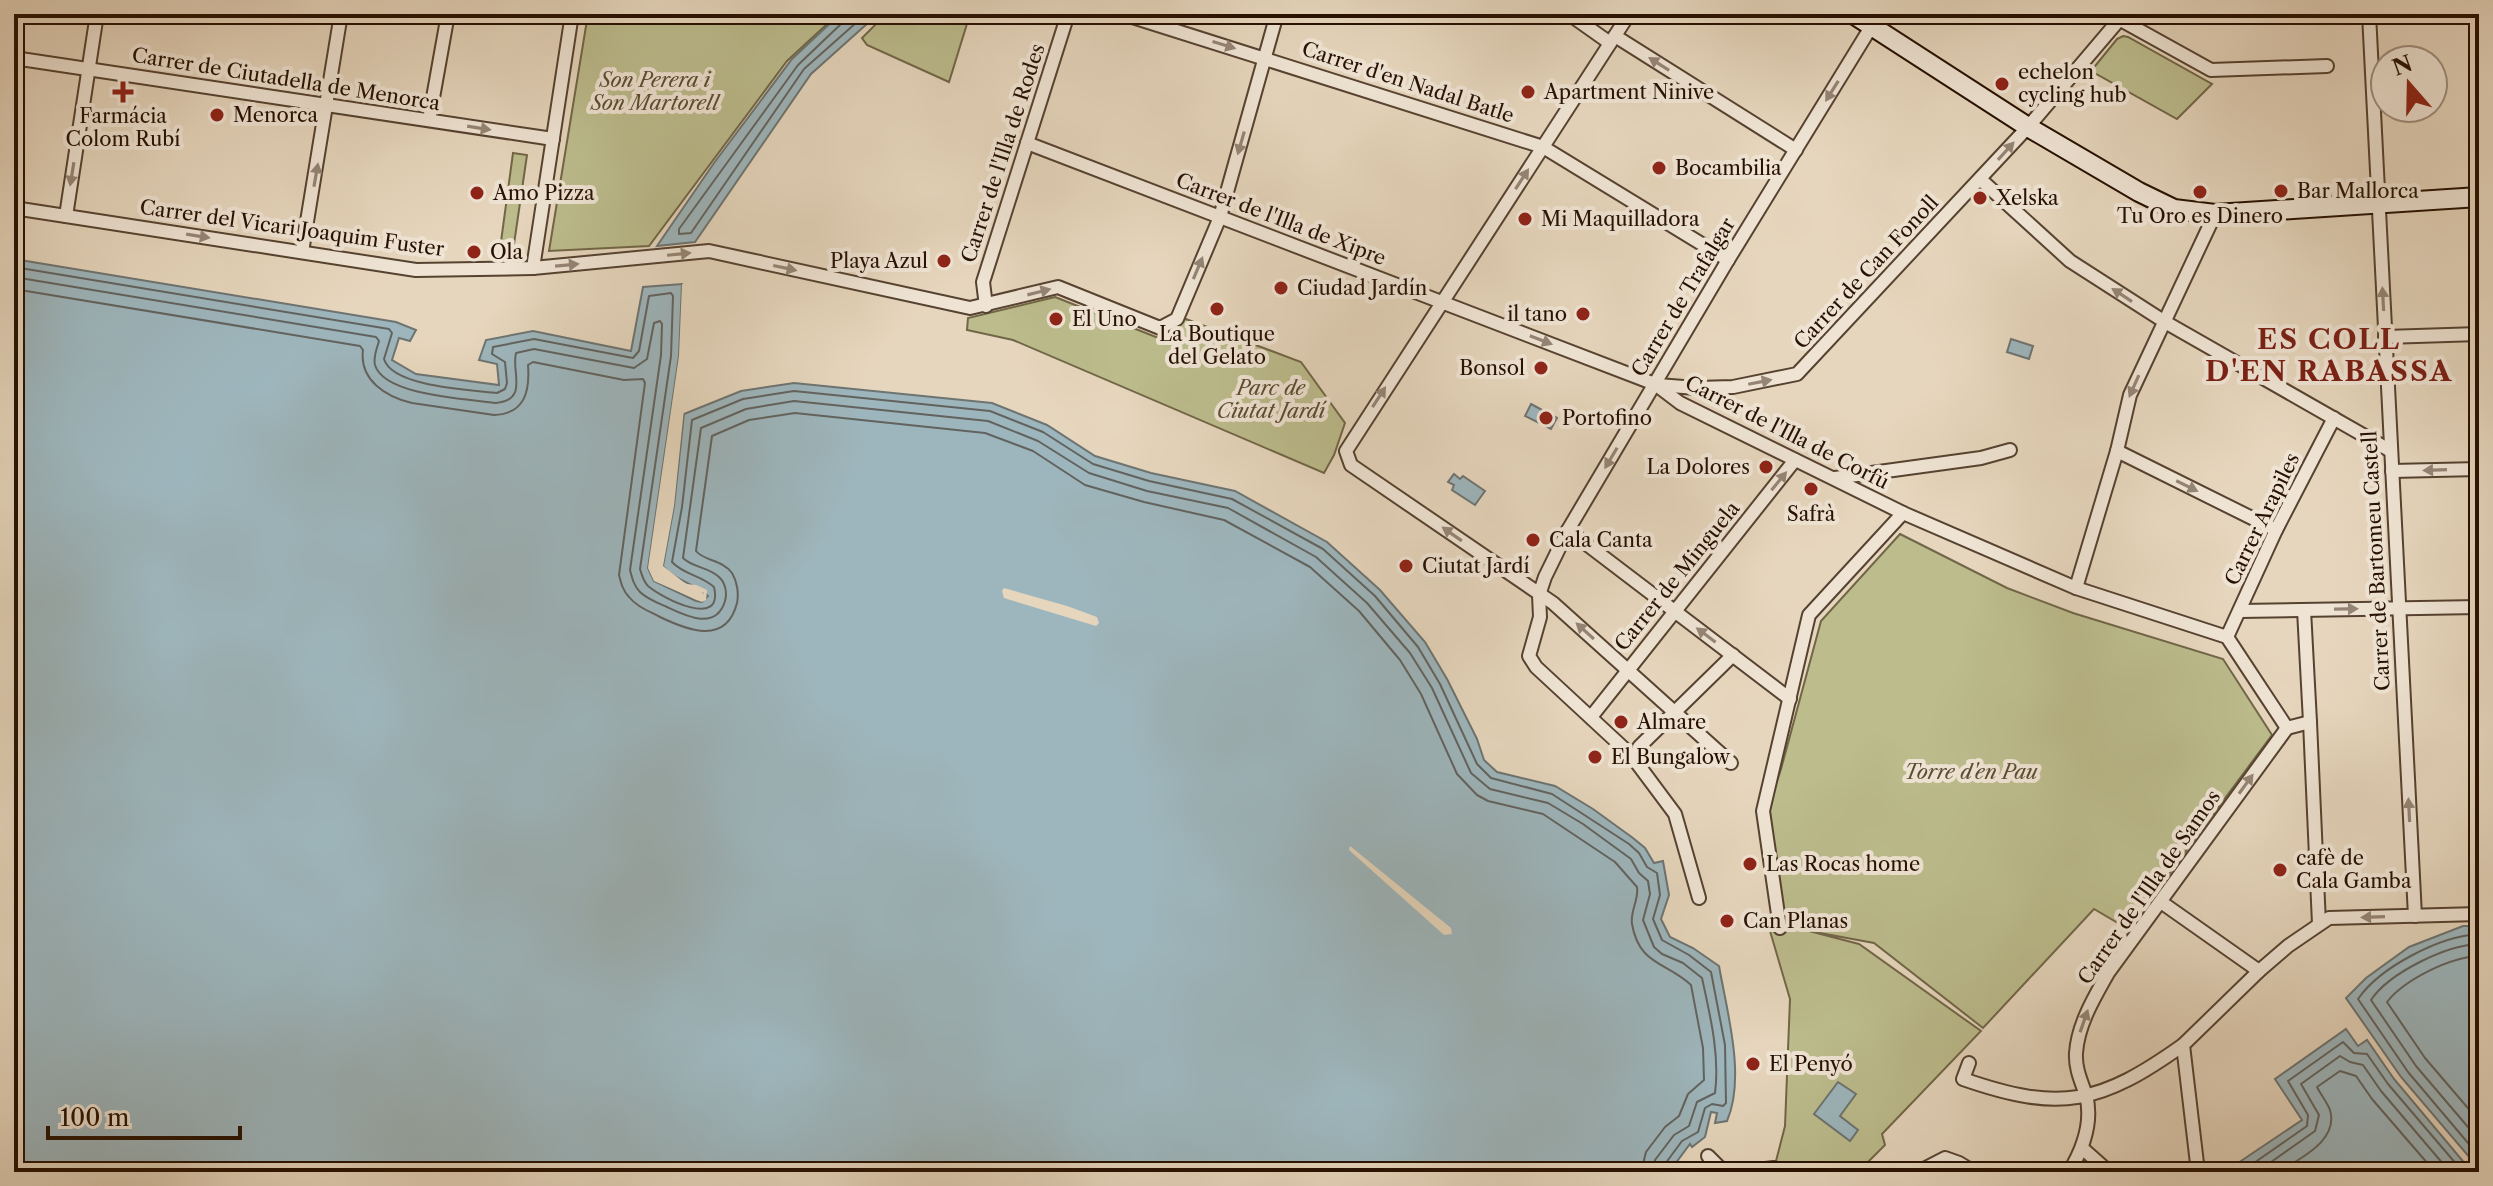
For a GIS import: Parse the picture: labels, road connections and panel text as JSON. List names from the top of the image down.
{
  "streets": {
    "street": [
      "Carrer de Ciutadella de Menorca",
      "Carrer d'en Nadal Batle",
      "Carrer de l'Illa de Rodes",
      "Carrer de l'Illa de Xipre",
      "Carrer del Vicari Joaquim Fuster",
      "Carrer de Can Fonoll",
      "Carrer de Trafalgar",
      "Carrer de l'Illa de Corfú",
      "Carrer Arapiles",
      "Carrer de Bartomeu Castell",
      "Carrer de Minguela",
      "Carrer de l'Illa de Samos"
    ]
  },
  "crossings": [
    ["Carrer d'en Nadal Batle", "Carrer de Trafalgar"],
    ["Carrer de l'Illa de Rodes", "Carrer de l'Illa de Xipre"],
    ["Carrer de l'Illa de Rodes", "Carrer del Vicari Joaquim Fuster"],
    ["Carrer de l'Illa de Xipre", "Carrer del Vicari Joaquim Fuster"],
    ["Carrer de l'Illa de Xipre", "Carrer de Can Fonoll"],
    ["Carrer de l'Illa de Xipre", "Carrer de Trafalgar"],
    ["Carrer de l'Illa de Xipre", "Carrer de l'Illa de Corfú"],
    ["Carrer de Can Fonoll", "Carrer de Trafalgar"],
    ["Carrer de Can Fonoll", "Carrer de l'Illa de Corfú"],
    ["Carrer de Trafalgar", "Carrer de l'Illa de Corfú"],
    ["Carrer de Trafalgar", "Carrer de Minguela"],
    ["Carrer de l'Illa de Corfú", "Carrer Arapiles"],
    ["Carrer de l'Illa de Corfú", "Carrer de Minguela"]
  ],
  "one_way": [
    "Carrer del Vicari Joaquim Fuster",
    "Carrer de Can Fonoll",
    "Carrer de Trafalgar",
    "Carrer de Minguela",
    "Carrer de l'Illa de Samos"
  ],
  "districts": ["ES COLL D'EN RABASSA"],
  "parks": ["Son Perera i Son Martorell", "Parc de Ciutat Jardí", "Torre d'en Pau"],
  "places": {
    "other": [
      "echelon cycling hub",
      "Apartment Ninive",
      "Menorca",
      "Bocambilia",
      "Bar Mallorca",
      "Tu Oro es Dinero",
      "Amo Pizza",
      "Xelska",
      "Mi Maquilladora",
      "Ola",
      "Playa Azul",
      "Ciudad Jardín",
      "La Boutique del Gelato",
      "il tano",
      "El Uno",
      "Bonsol",
      "Portofino",
      "La Dolores",
      "Safrà",
      "Cala Canta",
      "Ciutat Jardí",
      "Almare",
      "El Bungalow",
      "Las Rocas home",
      "cafè de Cala Gamba",
      "Can Planas",
      "El Penyó"
    ],
    "health": ["Farmácia Colom Rubí"]
  },
  "scale_bar": "100 m",
  "north": "top"
}
